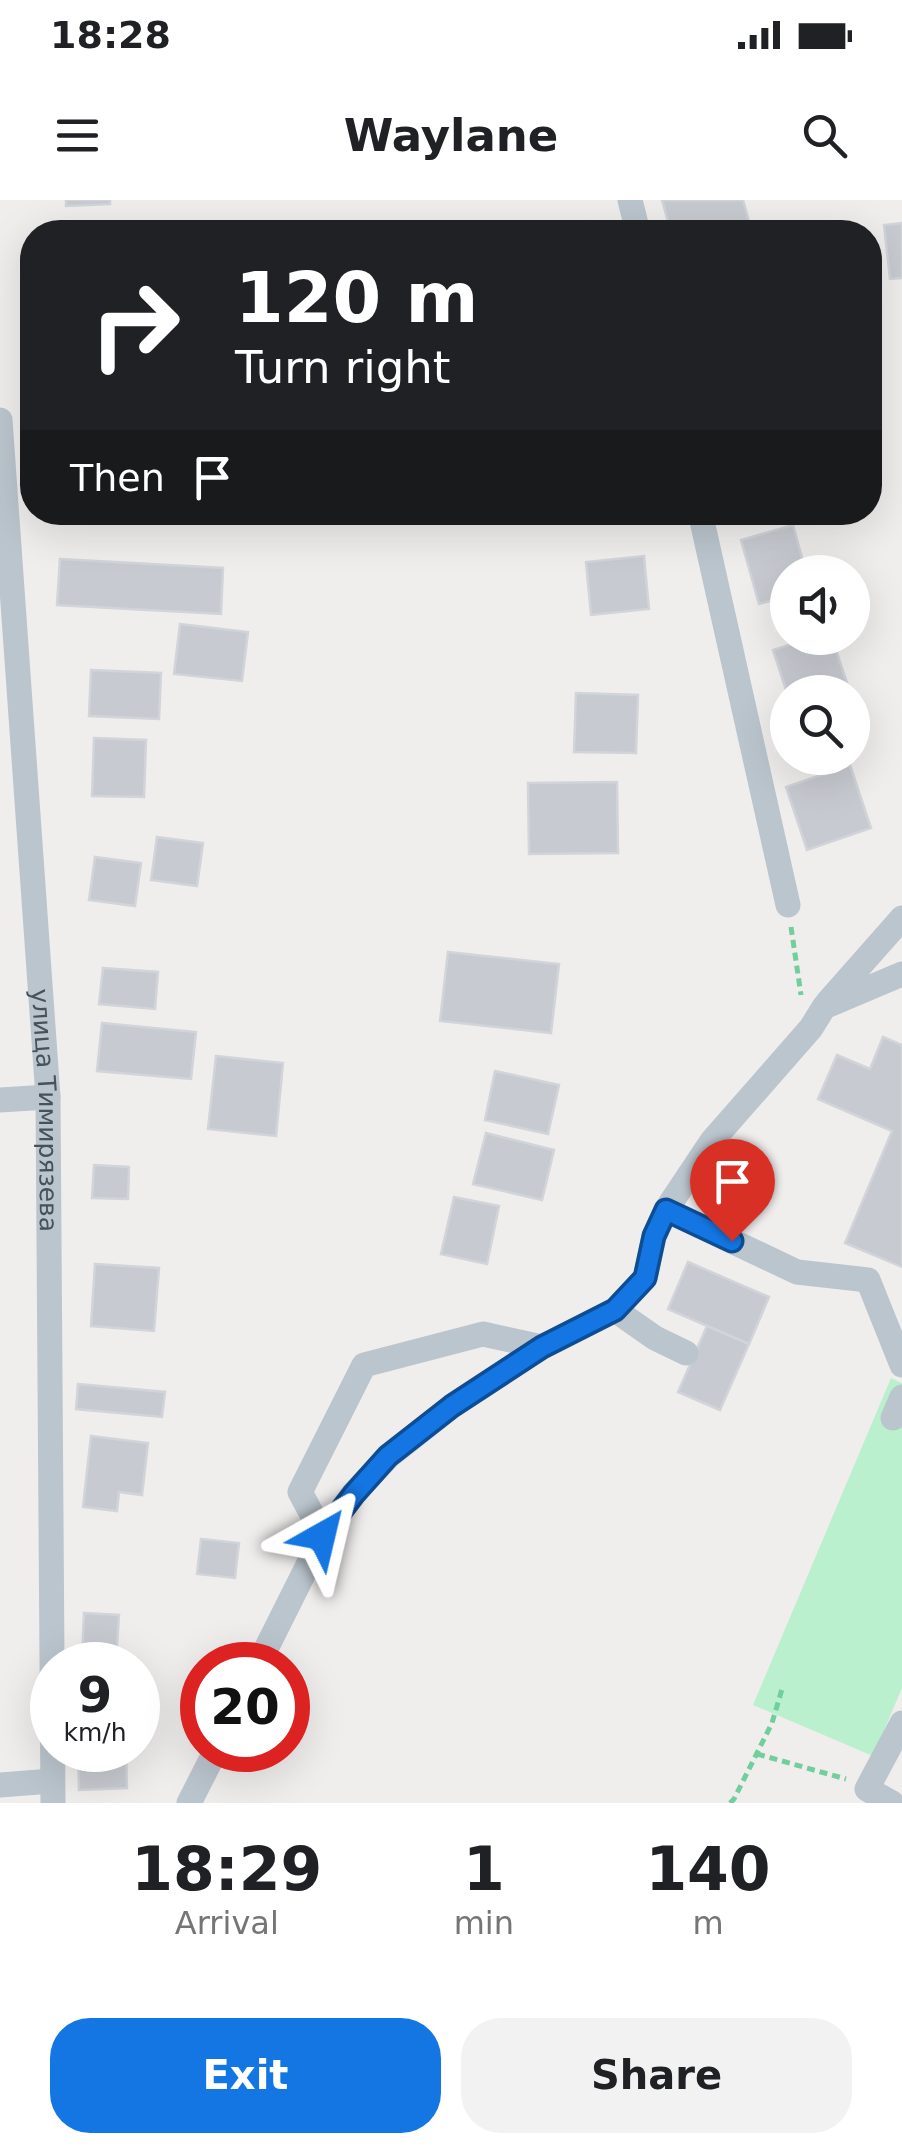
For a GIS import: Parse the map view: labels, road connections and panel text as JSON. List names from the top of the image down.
{
  "streets": {
    "street": ["улица Тимирязева"]
  },
  "page": {
    "status": "18:28",
    "header": "Waylane",
    "turn": ["120 m", "Turn right"],
    "then": "Then",
    "speed": "9 km/h",
    "limit": "20",
    "eta": [
      "18:29",
      "Arrival",
      "1",
      "min",
      "140",
      "m"
    ],
    "buttons": ["Exit", "Share"]
  }
}
